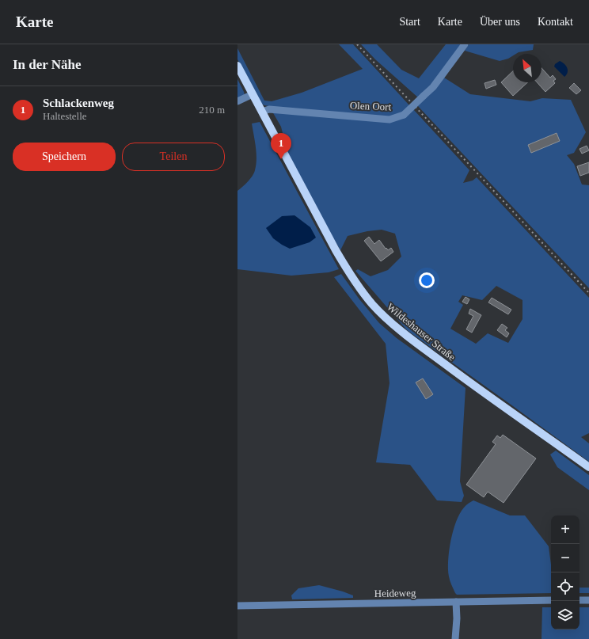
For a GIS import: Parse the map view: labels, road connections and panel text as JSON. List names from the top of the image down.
{
  "streets": {
    "main road": ["Wildeshauser Straße"],
    "street": ["Olen Oort", "Heideweg"]
  },
  "crossings": [
    ["Olen Oort", "Wildeshauser Straße"]
  ],
  "north": "top left",
  "page": {
    "header": "Karte",
    "nav": [
      "Start",
      "Karte",
      "Über uns",
      "Kontakt"
    ],
    "heading": "In der Nähe",
    "list": [
      {
        "mark": "1",
        "name": "Schlackenweg",
        "note": "Haltestelle",
        "value": "210 m"
      }
    ],
    "buttons": ["Speichern", "Teilen"],
    "pins": "1",
    "map_buttons": ["+", "−"]
  }
}
